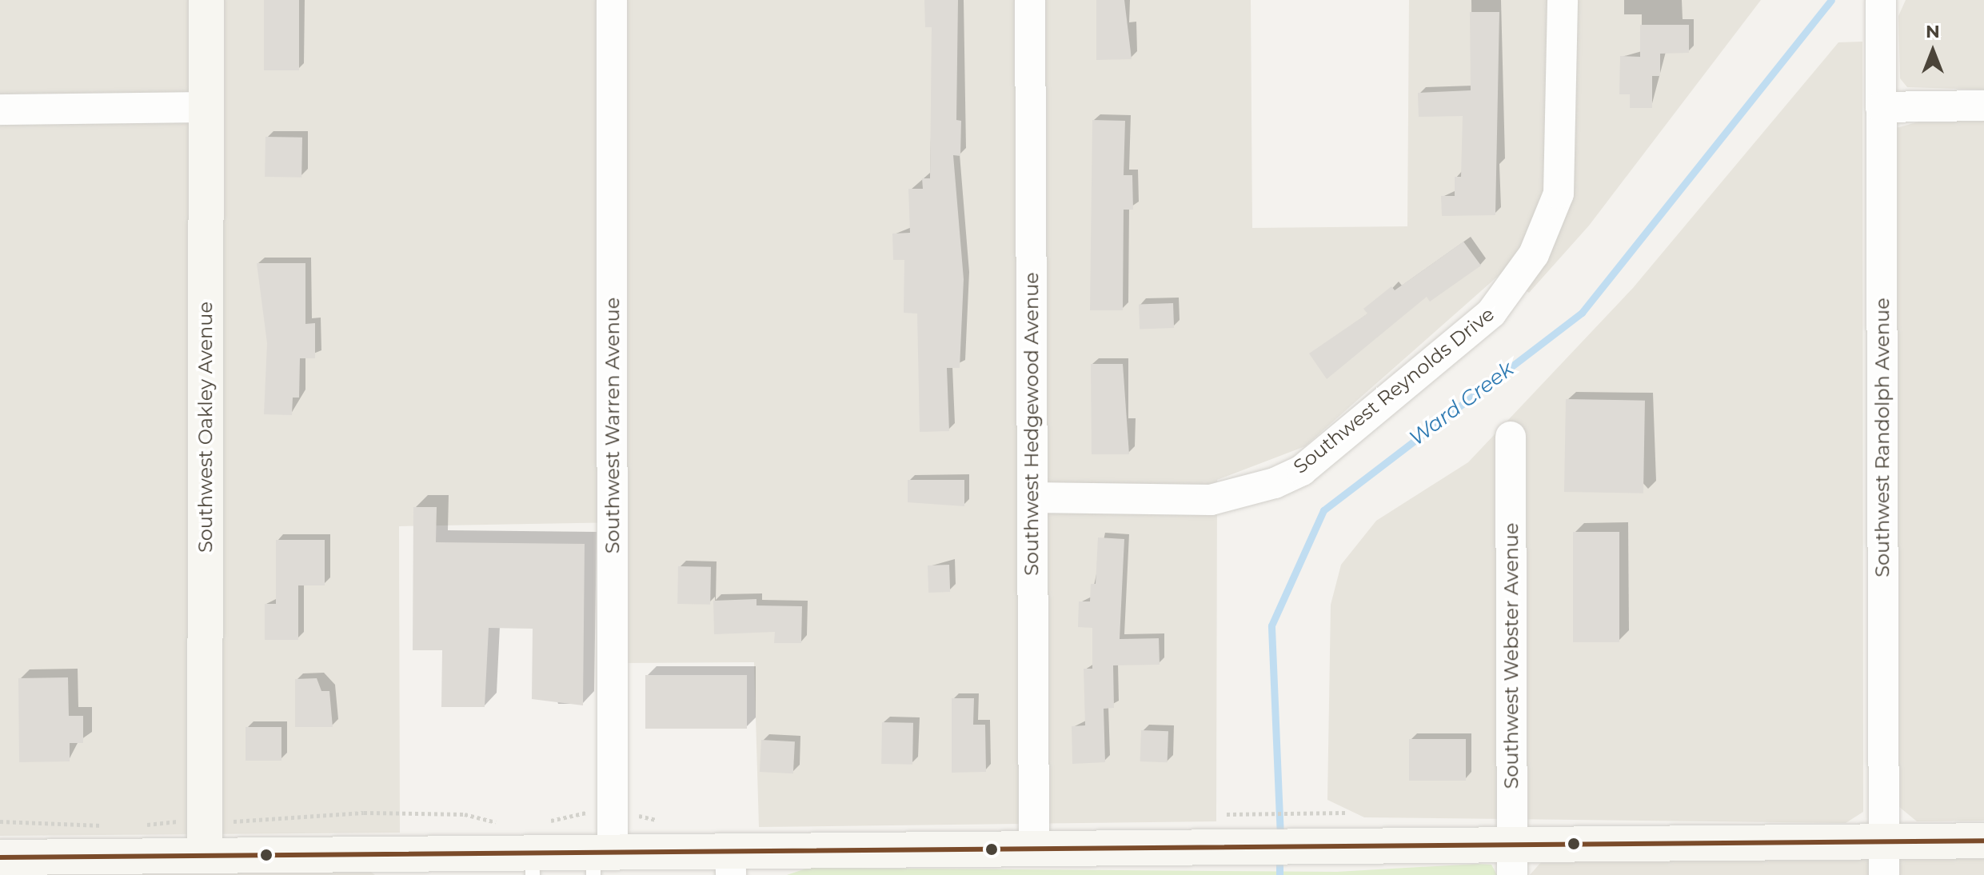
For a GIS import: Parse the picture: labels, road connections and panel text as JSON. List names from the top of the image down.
{
  "streets": {
    "main road": ["Southwest Oakley Avenue"],
    "street": [
      "Southwest Reynolds Drive",
      "Southwest Hedgewood Avenue",
      "Southwest Warren Avenue",
      "Southwest Randolph Avenue",
      "Southwest Webster Avenue"
    ]
  },
  "crossings": [
    ["Southwest Reynolds Drive", "Southwest Hedgewood Avenue"]
  ],
  "water": ["Ward Creek"],
  "north": "top"
}
